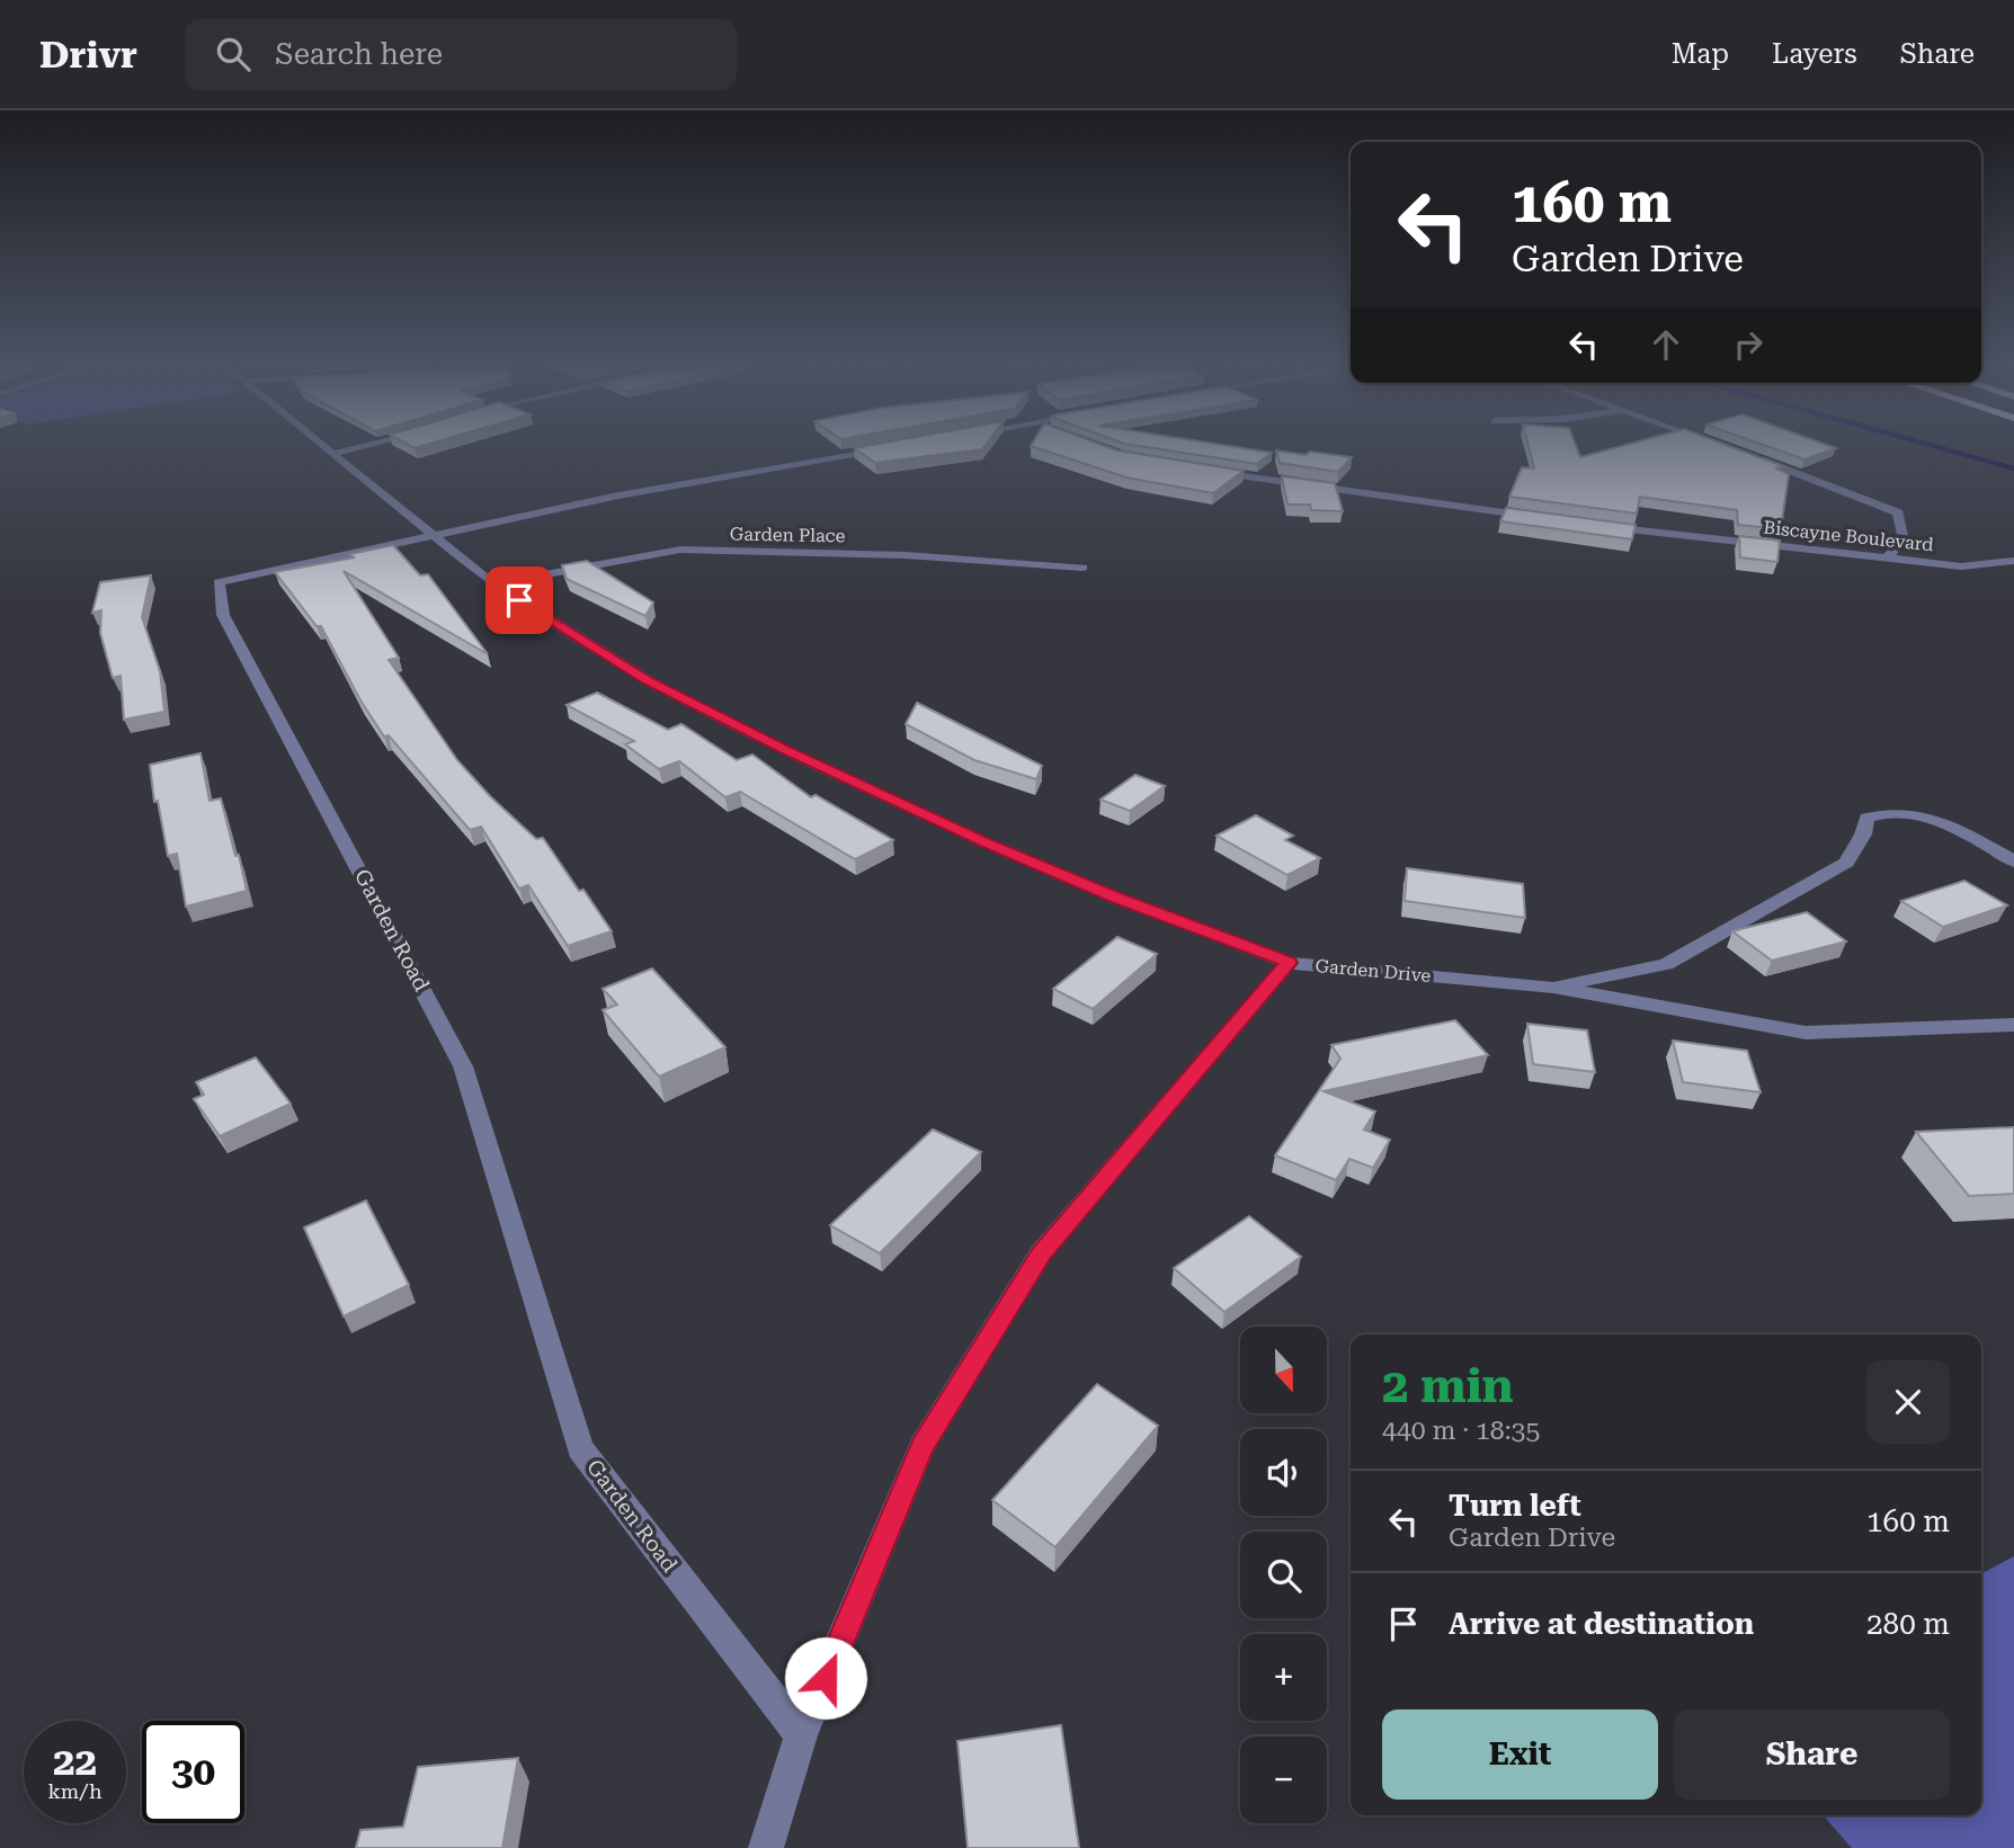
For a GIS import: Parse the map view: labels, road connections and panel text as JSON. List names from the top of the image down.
{
  "streets": {
    "street": [
      "Garden Place",
      "Biscayne Boulevard",
      "Garden Road",
      "Garden Drive"
    ]
  },
  "crossings": [
    ["Garden Place", "Garden Drive"],
    ["Garden Road", "Garden Drive"]
  ],
  "north": "bottom",
  "page": {
    "header": "Drivr",
    "search": "Search here",
    "nav": ["Map", "Layers", "Share"],
    "turn": ["160 m", "Garden Drive"],
    "map_buttons": ["+", "−"],
    "heading": ["2 min", "440 m · 18:35"],
    "list": [
      {
        "name": "Turn left",
        "note": "Garden Drive",
        "value": "160 m"
      },
      {
        "name": "Arrive at destination",
        "value": "280 m"
      }
    ],
    "buttons": ["Exit", "Share"],
    "speed": "22 km/h",
    "limit": "30"
  }
}
